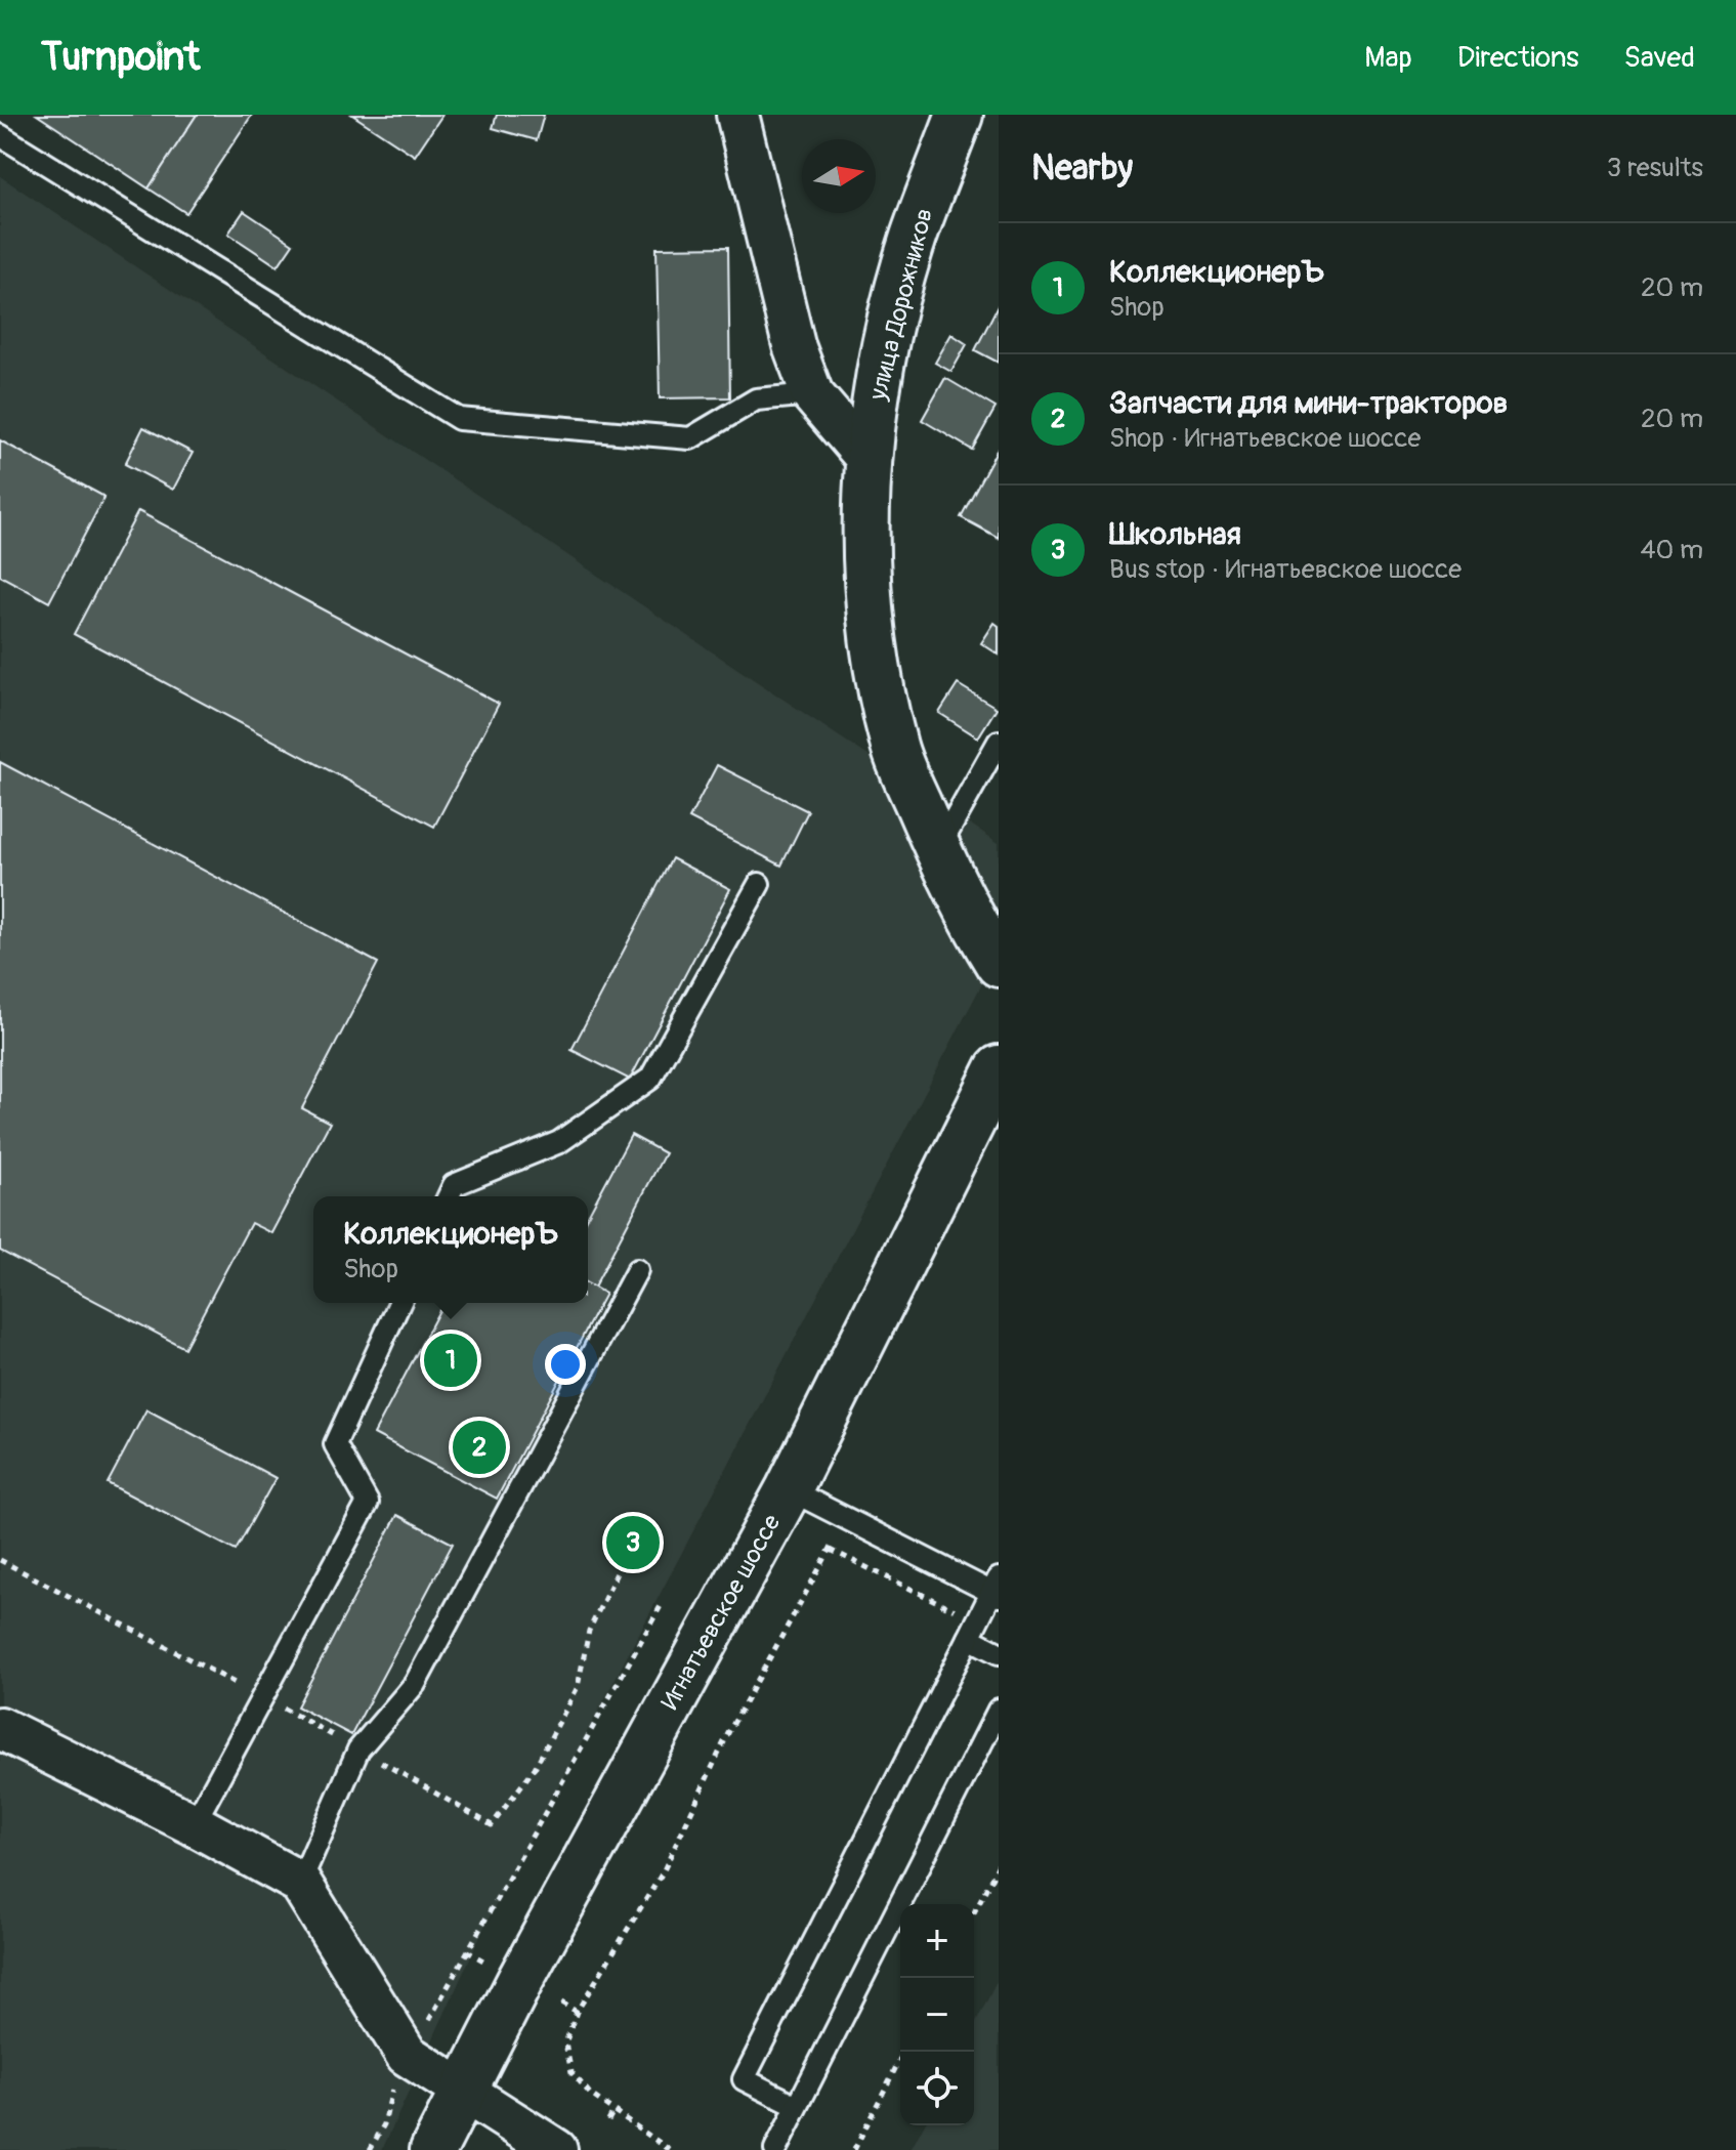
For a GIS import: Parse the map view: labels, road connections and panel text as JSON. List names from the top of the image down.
{
  "streets": {
    "main road": ["улица Дорожников", "Игнатьевское шоссе"]
  },
  "north": "right",
  "page": {
    "header": "Turnpoint",
    "nav": ["Map", "Directions", "Saved"],
    "heading": ["Nearby", "3 results"],
    "list": [
      {
        "mark": "1",
        "name": "КоллекционерЪ",
        "note": "Shop",
        "value": "20 m"
      },
      {
        "mark": "2",
        "name": "Запчасти для мини-тракторов",
        "note": "Shop · Игнатьевское шоссе",
        "value": "20 m"
      },
      {
        "mark": "3",
        "name": "Школьная",
        "note": "Bus stop · Игнатьевское шоссе",
        "value": "40 m"
      }
    ],
    "popup": ["КоллекционерЪ", "Shop"],
    "pins": ["1", "2", "3"],
    "map_buttons": ["+", "−"]
  }
}
